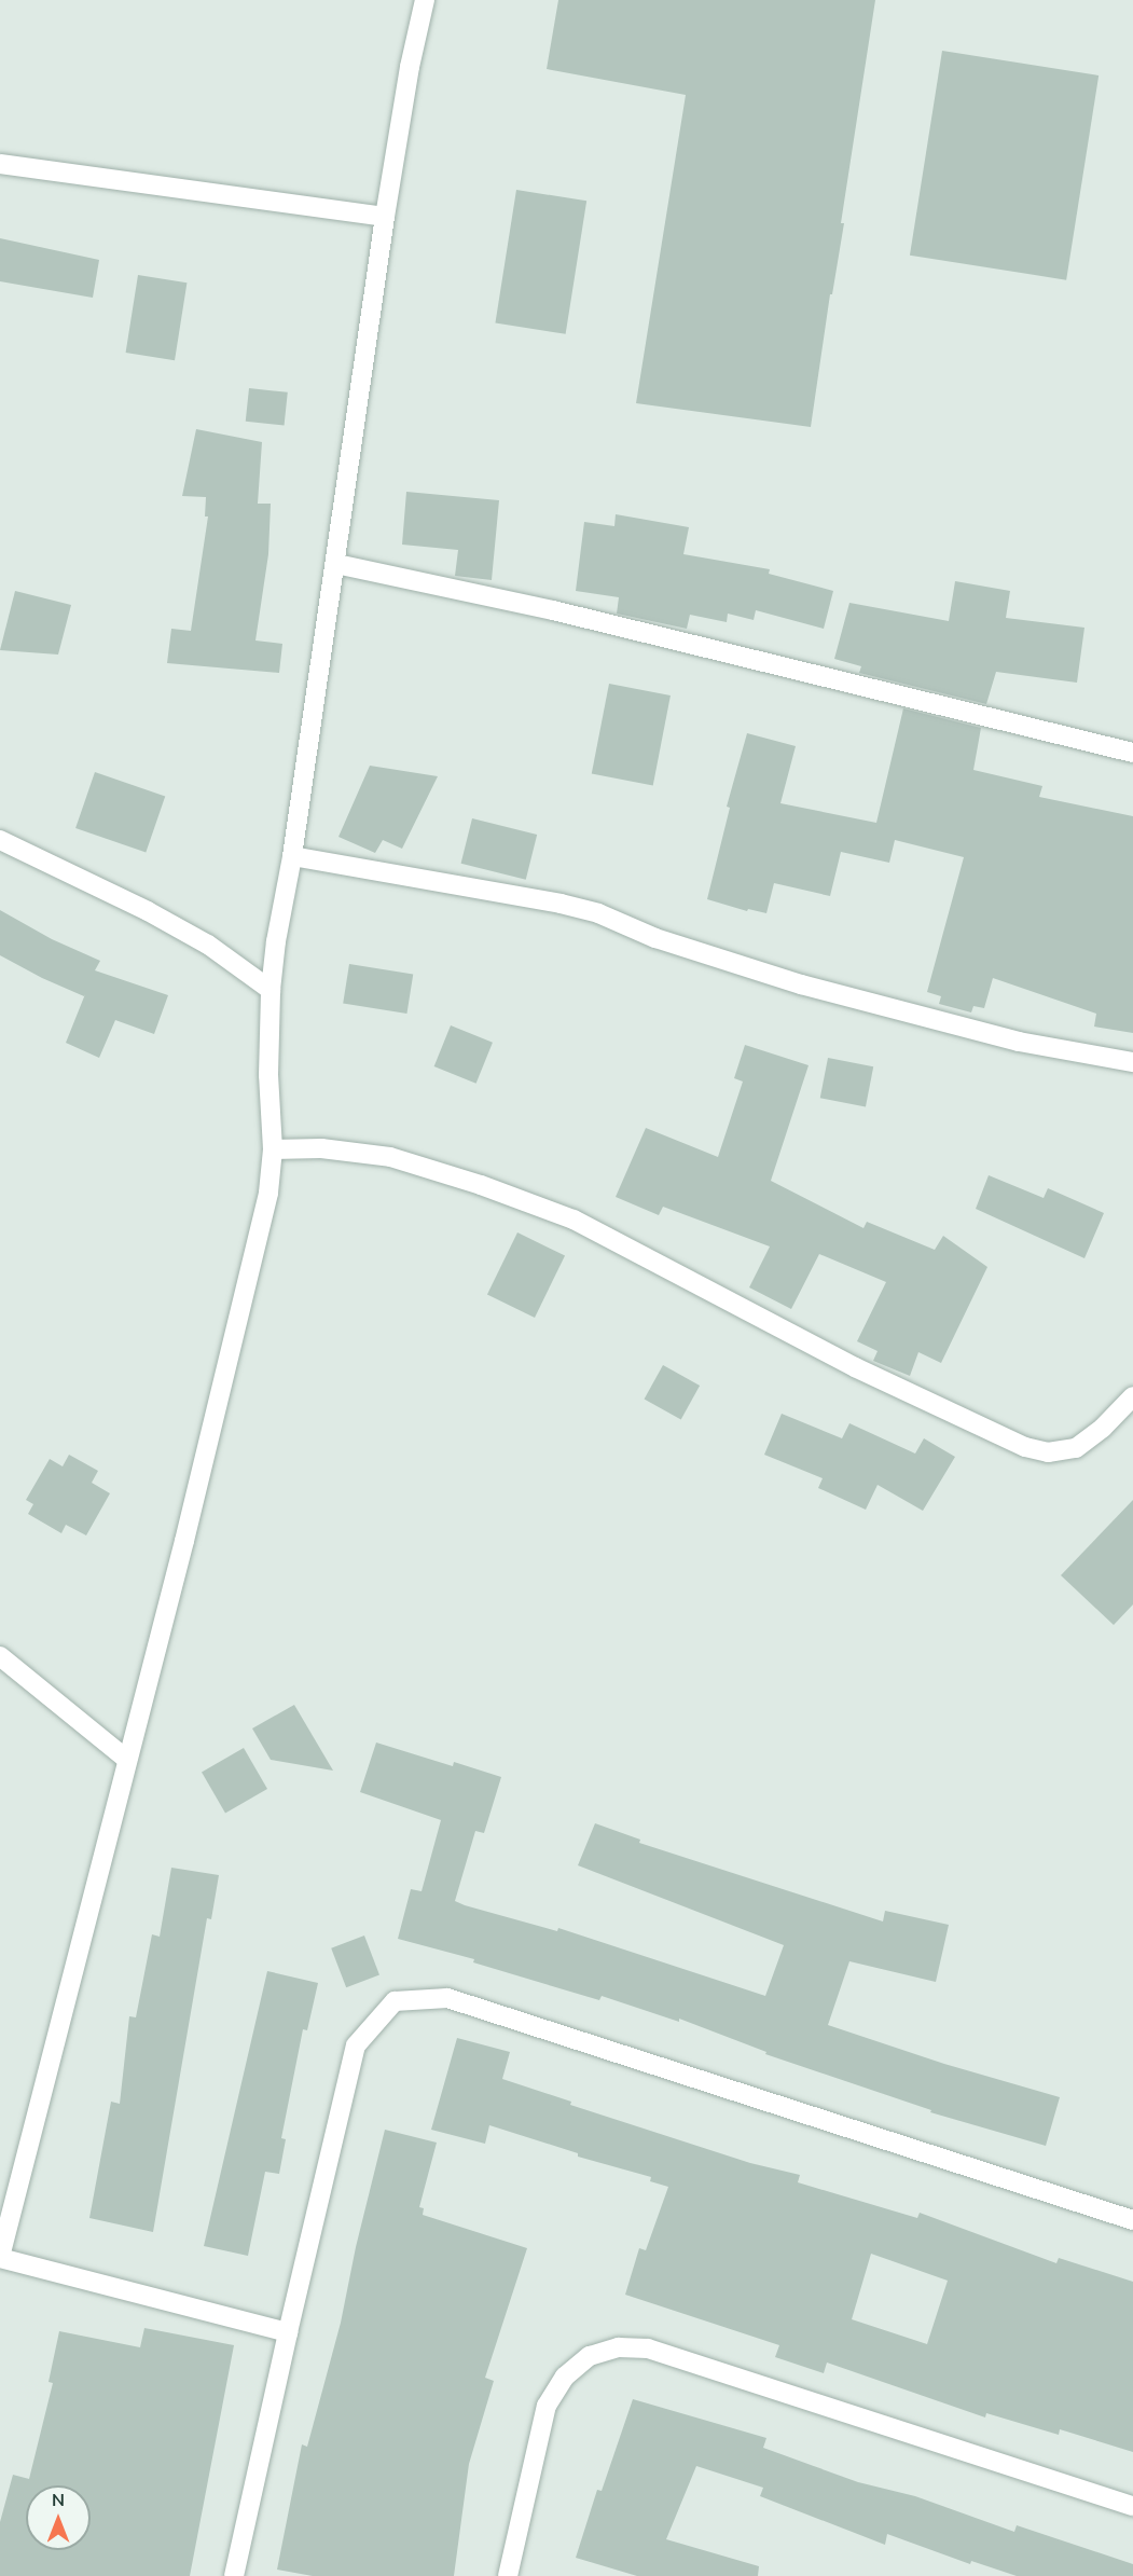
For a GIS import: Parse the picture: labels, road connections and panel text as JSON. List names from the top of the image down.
{
  "north": "top"
}
